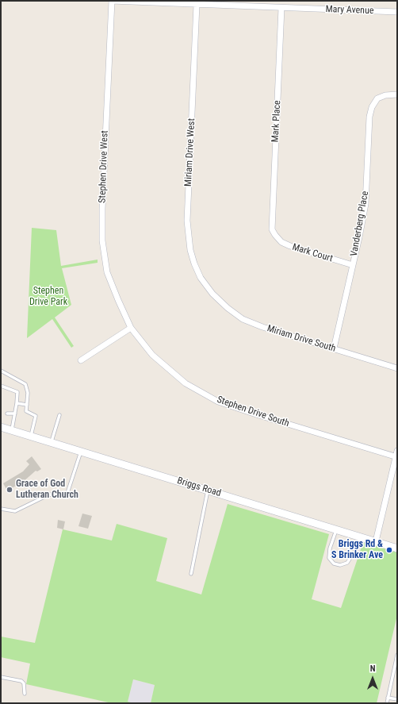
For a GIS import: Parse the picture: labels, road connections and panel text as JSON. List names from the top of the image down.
{
  "streets": {
    "street": [
      "Mary Avenue",
      "Mark Place",
      "Miriam Drive West",
      "Stephen Drive West",
      "Vanderberg Place",
      "Mark Court",
      "Miriam Drive South",
      "Stephen Drive South",
      "Briggs Road"
    ]
  },
  "crossings": [
    ["Mary Avenue", "Mark Place"],
    ["Mary Avenue", "Miriam Drive West"],
    ["Mary Avenue", "Stephen Drive West"],
    ["Mark Place", "Mark Court"],
    ["Miriam Drive West", "Miriam Drive South"],
    ["Stephen Drive West", "Stephen Drive South"],
    ["Vanderberg Place", "Mark Court"],
    ["Vanderberg Place", "Miriam Drive South"]
  ],
  "parks": ["Stephen Drive Park"],
  "places": ["Grace of God Lutheran Church", "Briggs Rd & S Brinker Ave"],
  "north": "top"
}
